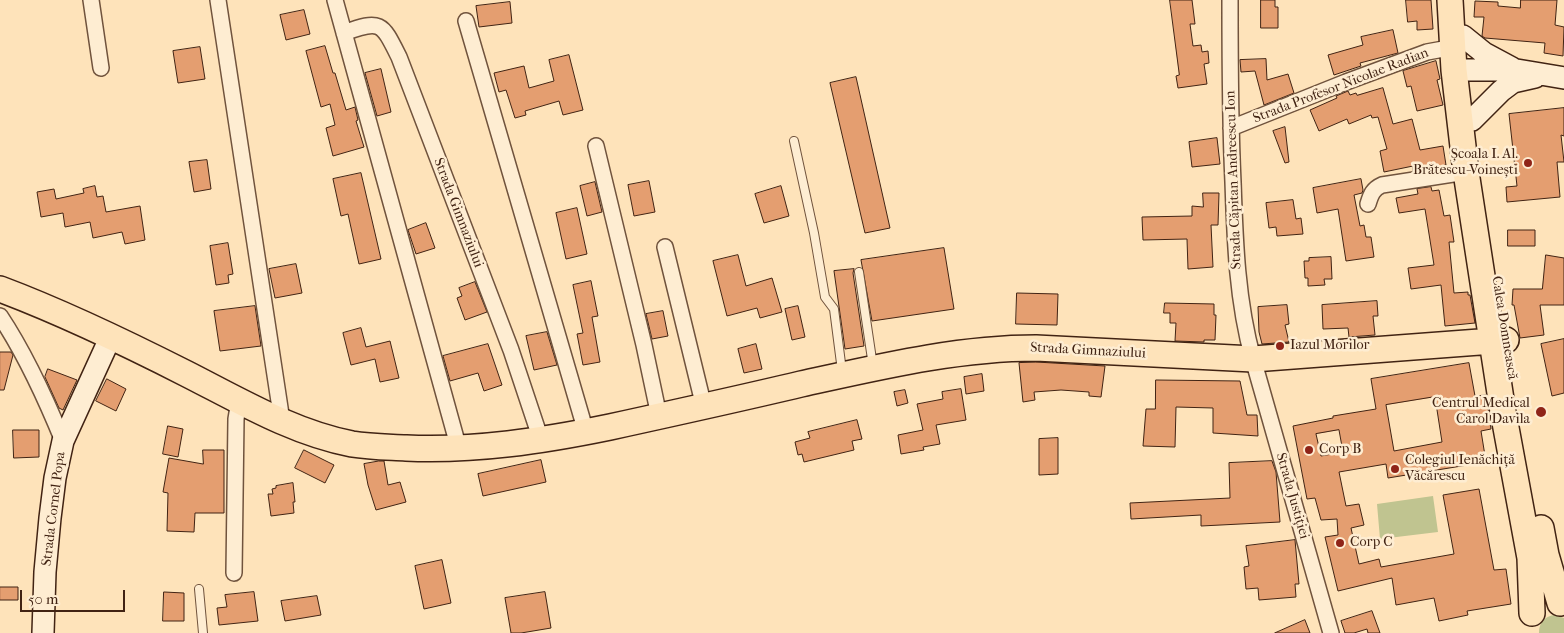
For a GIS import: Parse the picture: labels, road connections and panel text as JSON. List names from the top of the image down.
{
  "streets": {
    "main road": [
      "Strada Profesor Nicolae Radian",
      "Strada Gimnaziului",
      "Calea Domnească",
      "Strada Cornel Popa"
    ],
    "street": ["Strada Căpitan Andreescu Ion", "Strada Justiției"]
  },
  "crossings": [
    ["Strada Profesor Nicolae Radian", "Strada Căpitan Andreescu Ion"],
    ["Strada Profesor Nicolae Radian", "Calea Domnească"],
    ["Strada Căpitan Andreescu Ion", "Strada Gimnaziului"],
    ["Strada Căpitan Andreescu Ion", "Strada Justiției"],
    ["Strada Gimnaziului", "Calea Domnească"],
    ["Strada Gimnaziului", "Strada Justiției"],
    ["Strada Gimnaziului", "Strada Cornel Popa"]
  ],
  "places": [
    "Școala I. Al. Brătescu-Voinești",
    "Iazul Morilor",
    "Centrul Medical Carol Davila",
    "Corp B",
    "Colegiul Ienăchiță Văcărescu",
    "Corp C"
  ],
  "scale_bar": "50 m"
}
